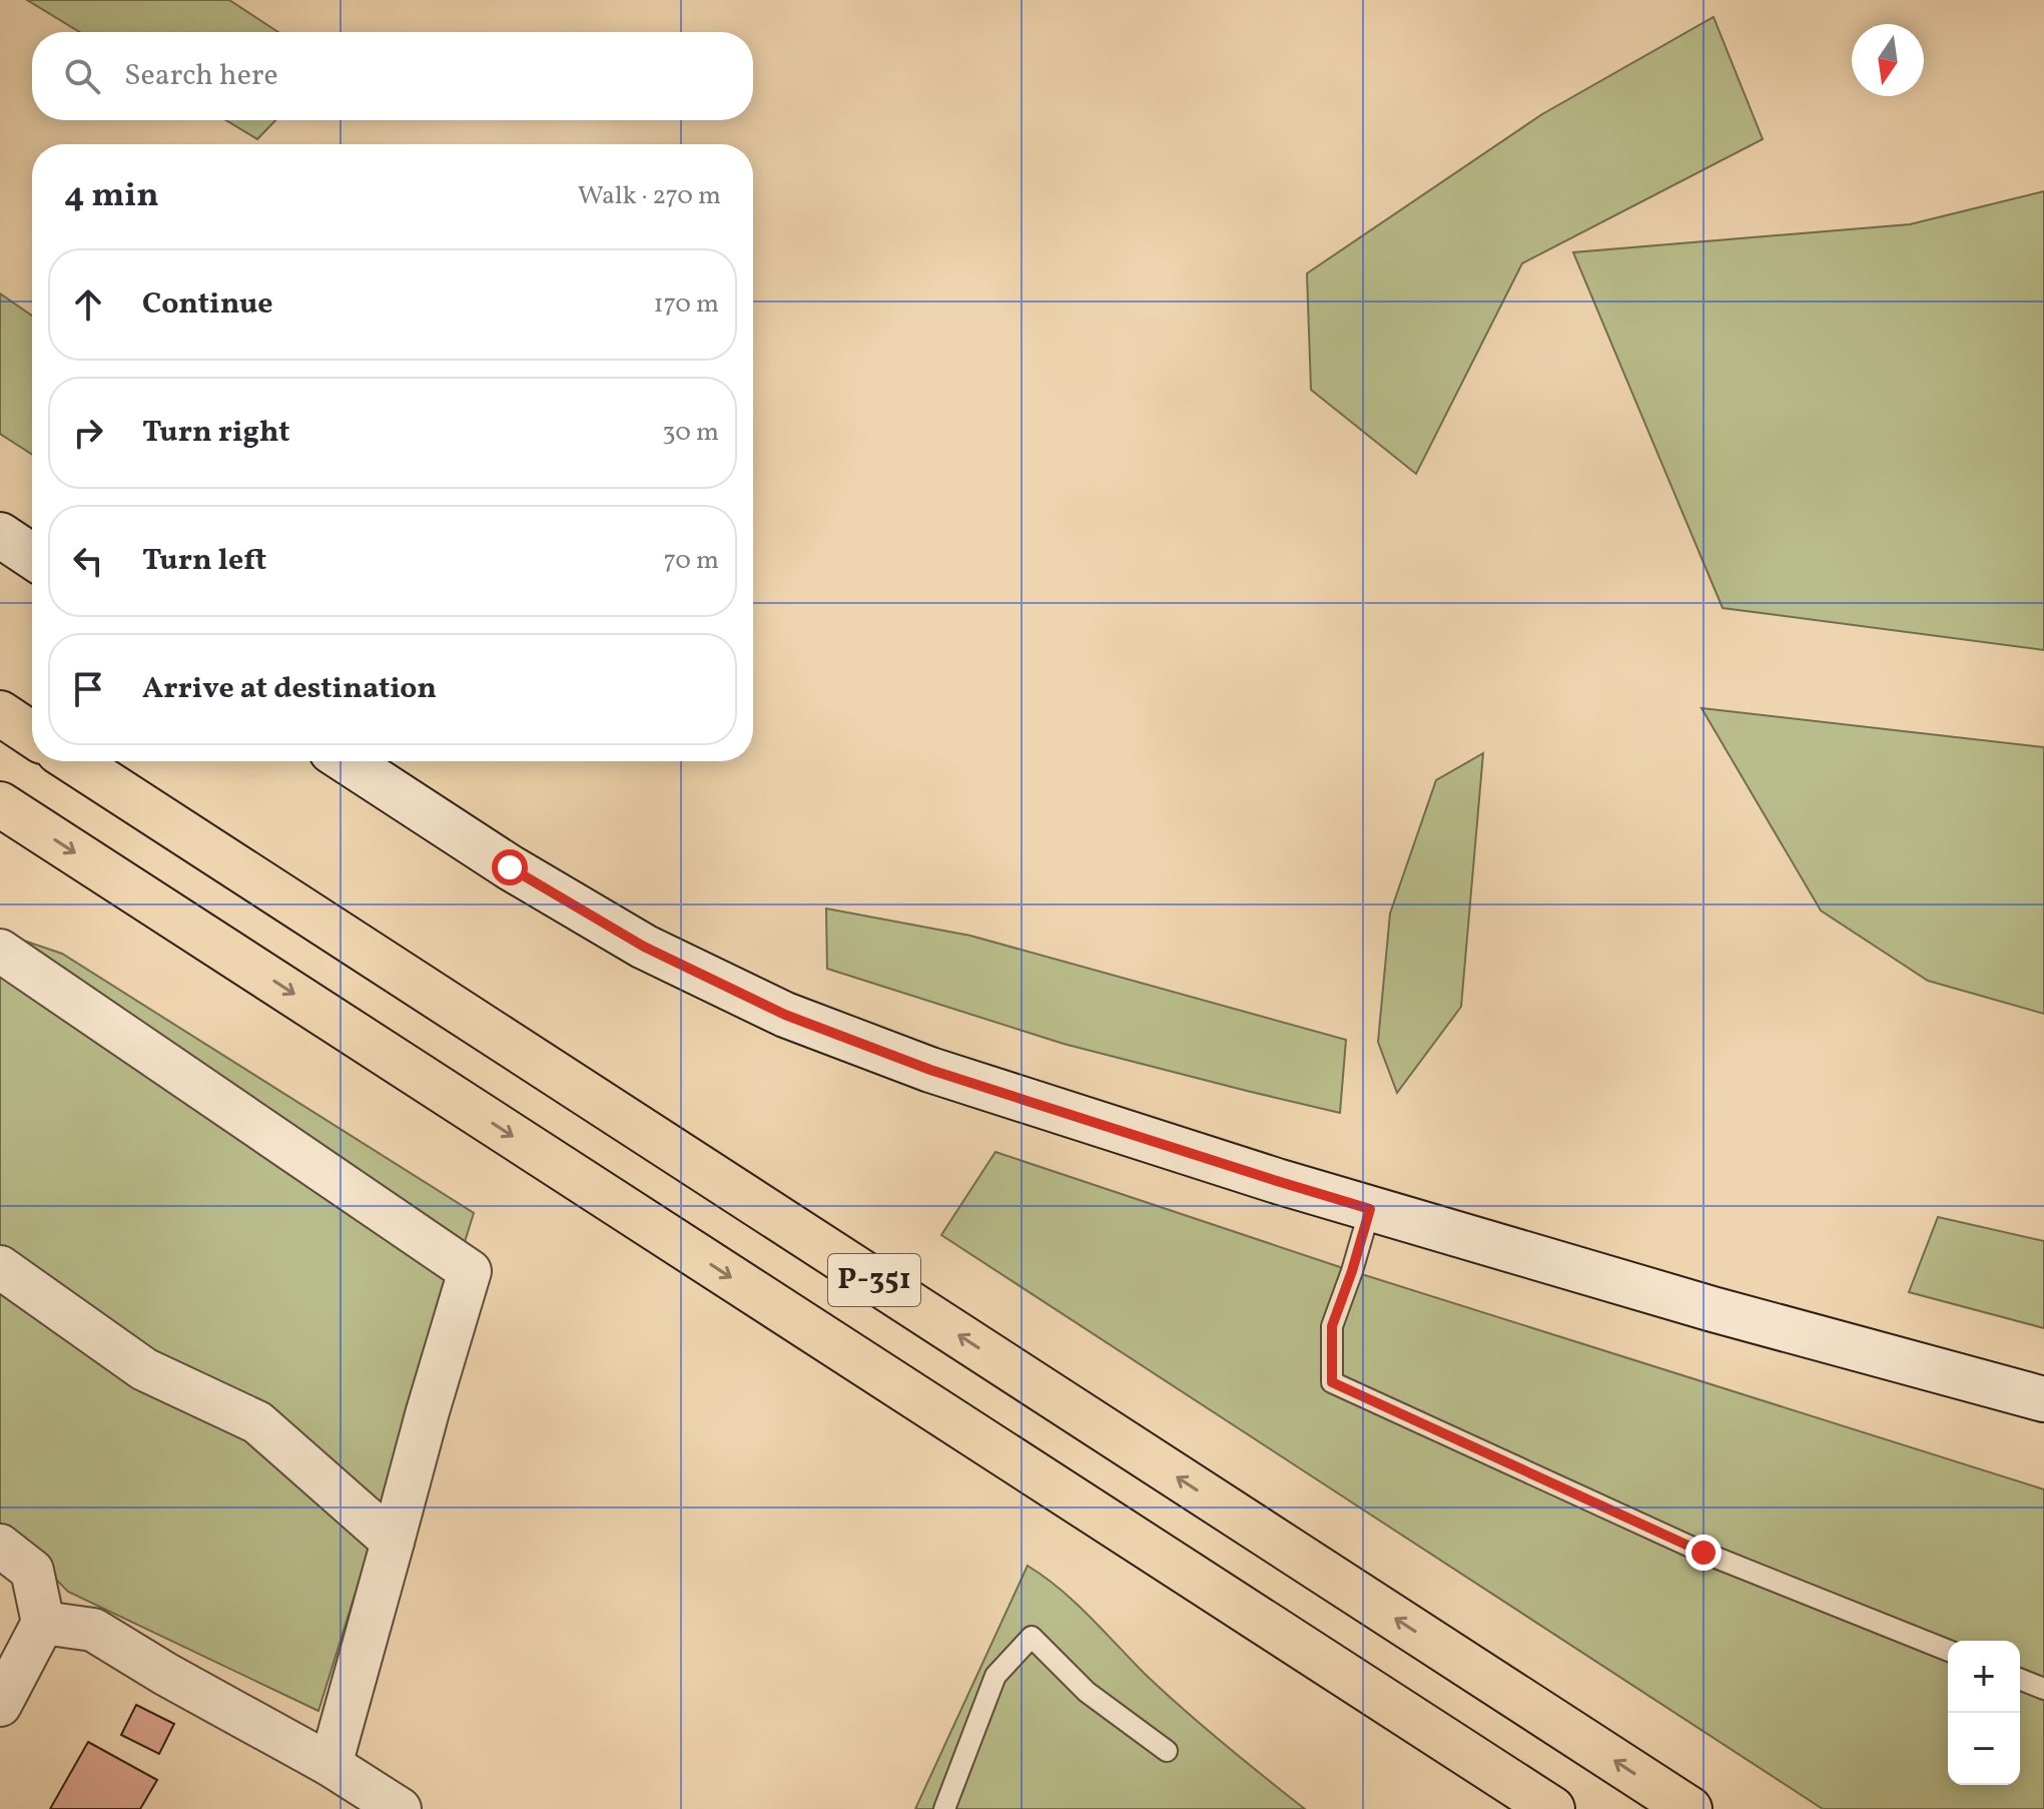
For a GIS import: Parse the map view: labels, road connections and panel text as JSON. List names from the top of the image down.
{
  "streets": {
    "highway": ["Р-351"]
  },
  "north": "bottom",
  "page": {
    "search": "Search here",
    "heading": ["4 min", "Walk · 270 m"],
    "list": [
      ["Continue", "170 m"],
      ["Turn right", "30 m"],
      ["Turn left", "70 m"],
      "Arrive at destination"
    ],
    "map_buttons": ["+", "−"]
  }
}
